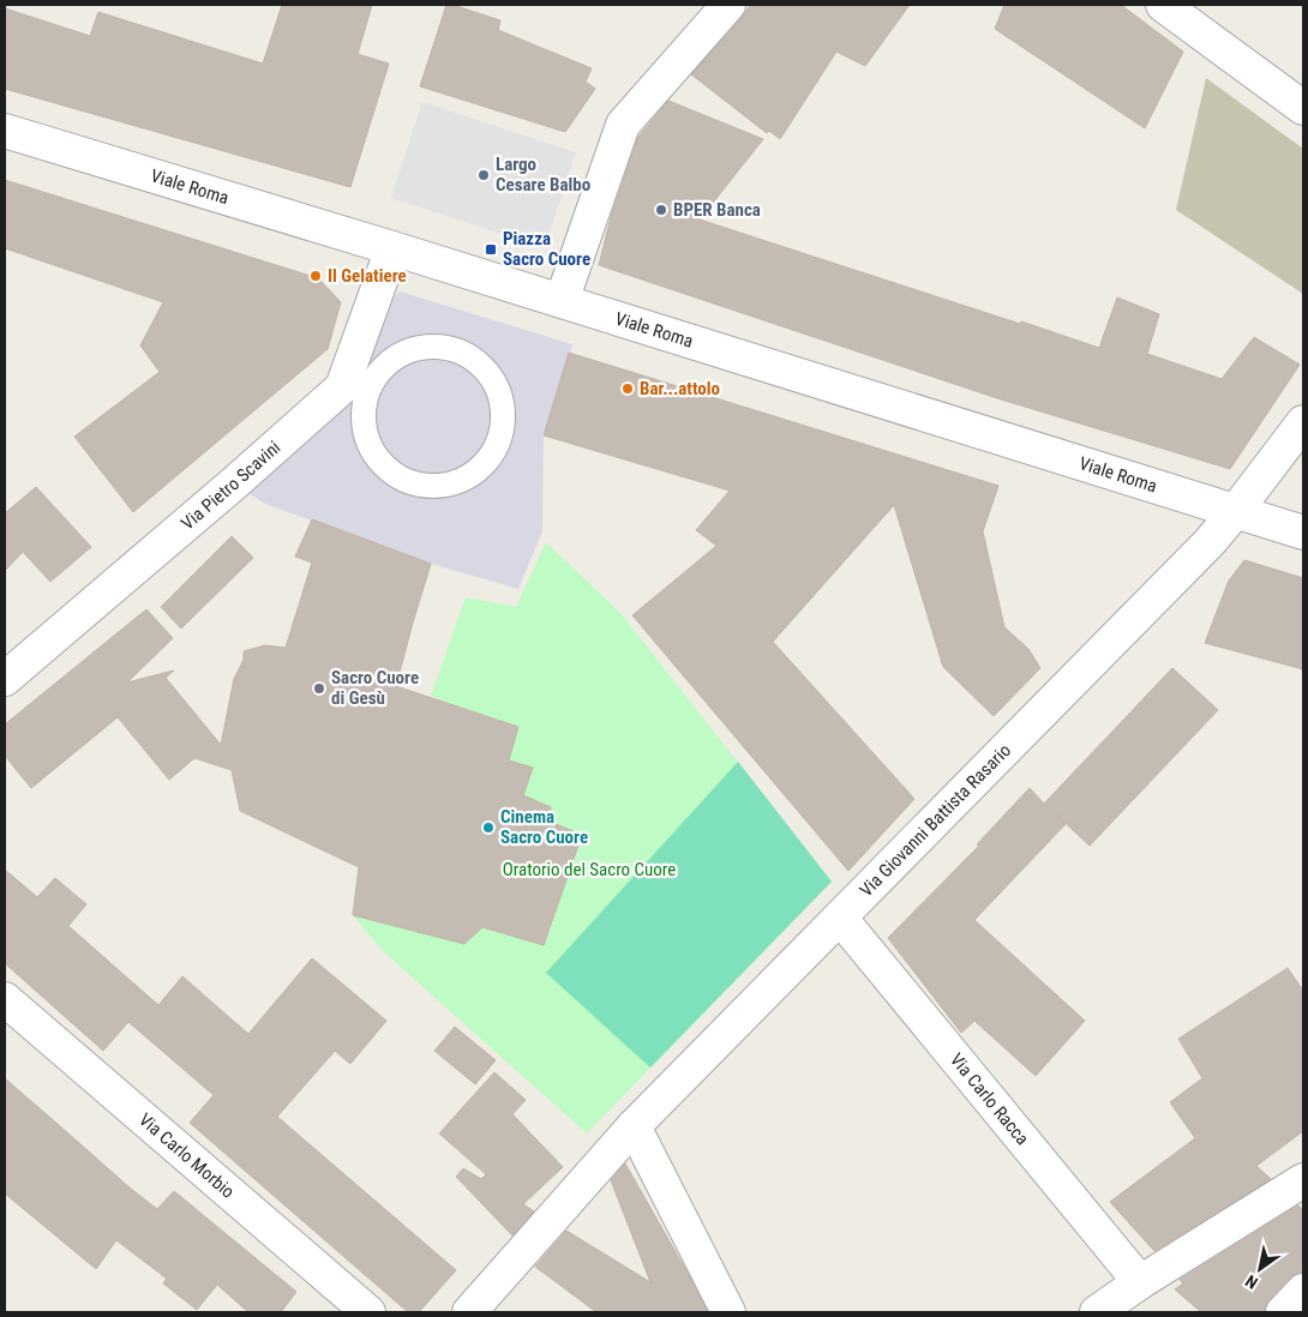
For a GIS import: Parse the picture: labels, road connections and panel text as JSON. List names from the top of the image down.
{
  "streets": {
    "street": [
      "Viale Roma",
      "Via Pietro Scavini",
      "Via Giovanni Battista Rasario",
      "Via Carlo Racca",
      "Via Carlo Morbio"
    ]
  },
  "crossings": [
    ["Viale Roma", "Via Pietro Scavini"],
    ["Viale Roma", "Via Giovanni Battista Rasario"],
    ["Via Giovanni Battista Rasario", "Via Carlo Racca"]
  ],
  "parks": ["Oratorio del Sacro Cuore"],
  "places": {
    "other": [
      "Largo Cesare Balbo",
      "BPER Banca",
      "Il Gelatiere",
      "Bar...attolo",
      "Sacro Cuore di Gesù",
      "Cinema Sacro Cuore"
    ],
    "transit": ["Piazza Sacro Cuore"]
  },
  "north": "bottom left"
}
